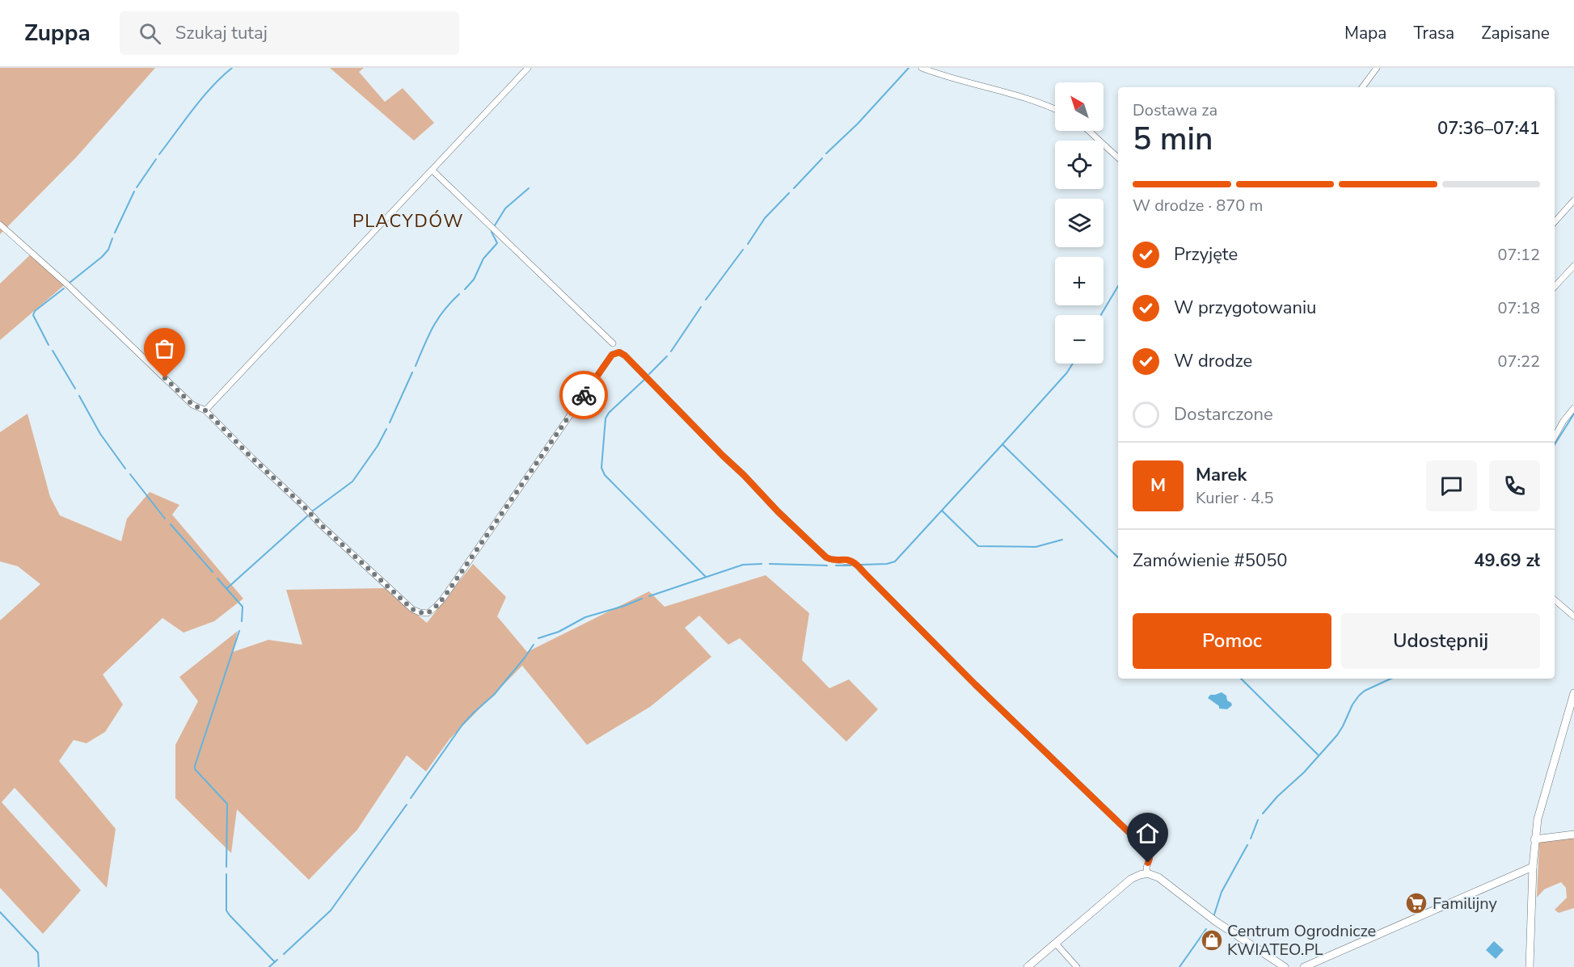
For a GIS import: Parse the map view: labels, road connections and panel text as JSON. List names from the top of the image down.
{
  "districts": ["PLACYDÓW"],
  "places": {
    "supermarket": ["Familijny"],
    "shop": ["Centrum Ogrodnicze KWIATEO.PL"]
  },
  "north": "top left",
  "page": {
    "header": "Zuppa",
    "search": "Szukaj tutaj",
    "nav": ["Mapa", "Trasa", "Zapisane"],
    "map_buttons": ["+", "−"],
    "heading": ["5 min", "Dostawa za", "07:36–07:41"],
    "panel": [
      "Marek",
      "Kurier · 4.5",
      "Zamówienie #5050",
      "49.69 zł"
    ],
    "bar": "W drodze · 870 m",
    "list": [
      ["Przyjęte", "07:12"],
      ["W przygotowaniu", "07:18"],
      ["W drodze", "07:22"],
      "Dostarczone"
    ],
    "round": "M",
    "buttons": ["Pomoc", "Udostępnij"]
  }
}
